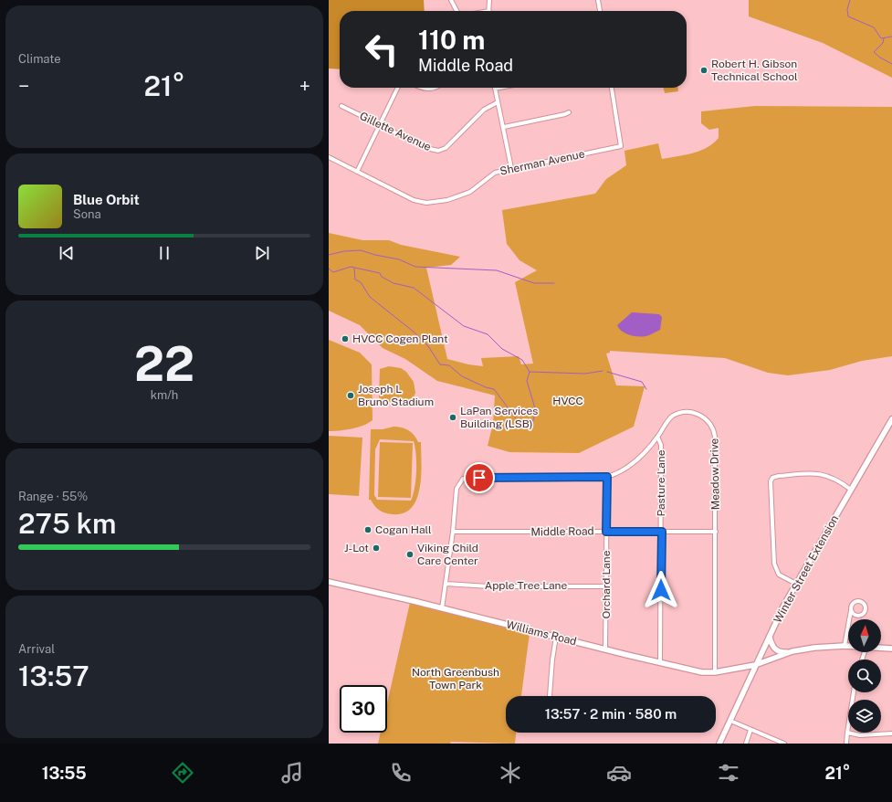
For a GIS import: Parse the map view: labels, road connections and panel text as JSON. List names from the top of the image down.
{
  "streets": {
    "main road": ["Winter Street Extension", "Williams Road"],
    "street": [
      "Gillette Avenue",
      "Sherman Avenue",
      "Meadow Drive",
      "Pasture Lane",
      "Middle Road",
      "Orchard Lane",
      "Apple Tree Lane"
    ]
  },
  "crossings": [
    ["Meadow Drive", "Pasture Lane"],
    ["Meadow Drive", "Middle Road"],
    ["Meadow Drive", "Orchard Lane"],
    ["Meadow Drive", "Apple Tree Lane"],
    ["Meadow Drive", "Williams Road"],
    ["Pasture Lane", "Middle Road"],
    ["Pasture Lane", "Williams Road"],
    ["Middle Road", "Orchard Lane"],
    ["Winter Street Extension", "Williams Road"],
    ["Orchard Lane", "Apple Tree Lane"],
    ["Orchard Lane", "Williams Road"]
  ],
  "parks": ["HVCC", "North Greenbush Town Park"],
  "places": [
    "Robert H. Gibson Technical School",
    "HVCC Cogen Plant",
    "Joseph L Bruno Stadium",
    "LaPan Services Building (LSB)",
    "Cogan Hall",
    "J-Lot",
    "Viking Child Care Center"
  ],
  "north": "top",
  "page": {
    "tile": [
      "Climate",
      ["22", "km/h"],
      ["Range · 55%", "275 km"],
      ["Arrival", "13:57"]
    ],
    "turn": ["110 m", "Middle Road"],
    "heat": ["−", "21°", "+"],
    "song": ["Blue Orbit", "Sona"],
    "limit": "30",
    "trip": "13:57 · 2 min · 580 m",
    "tabs": ["13:55", "21°"]
  }
}
